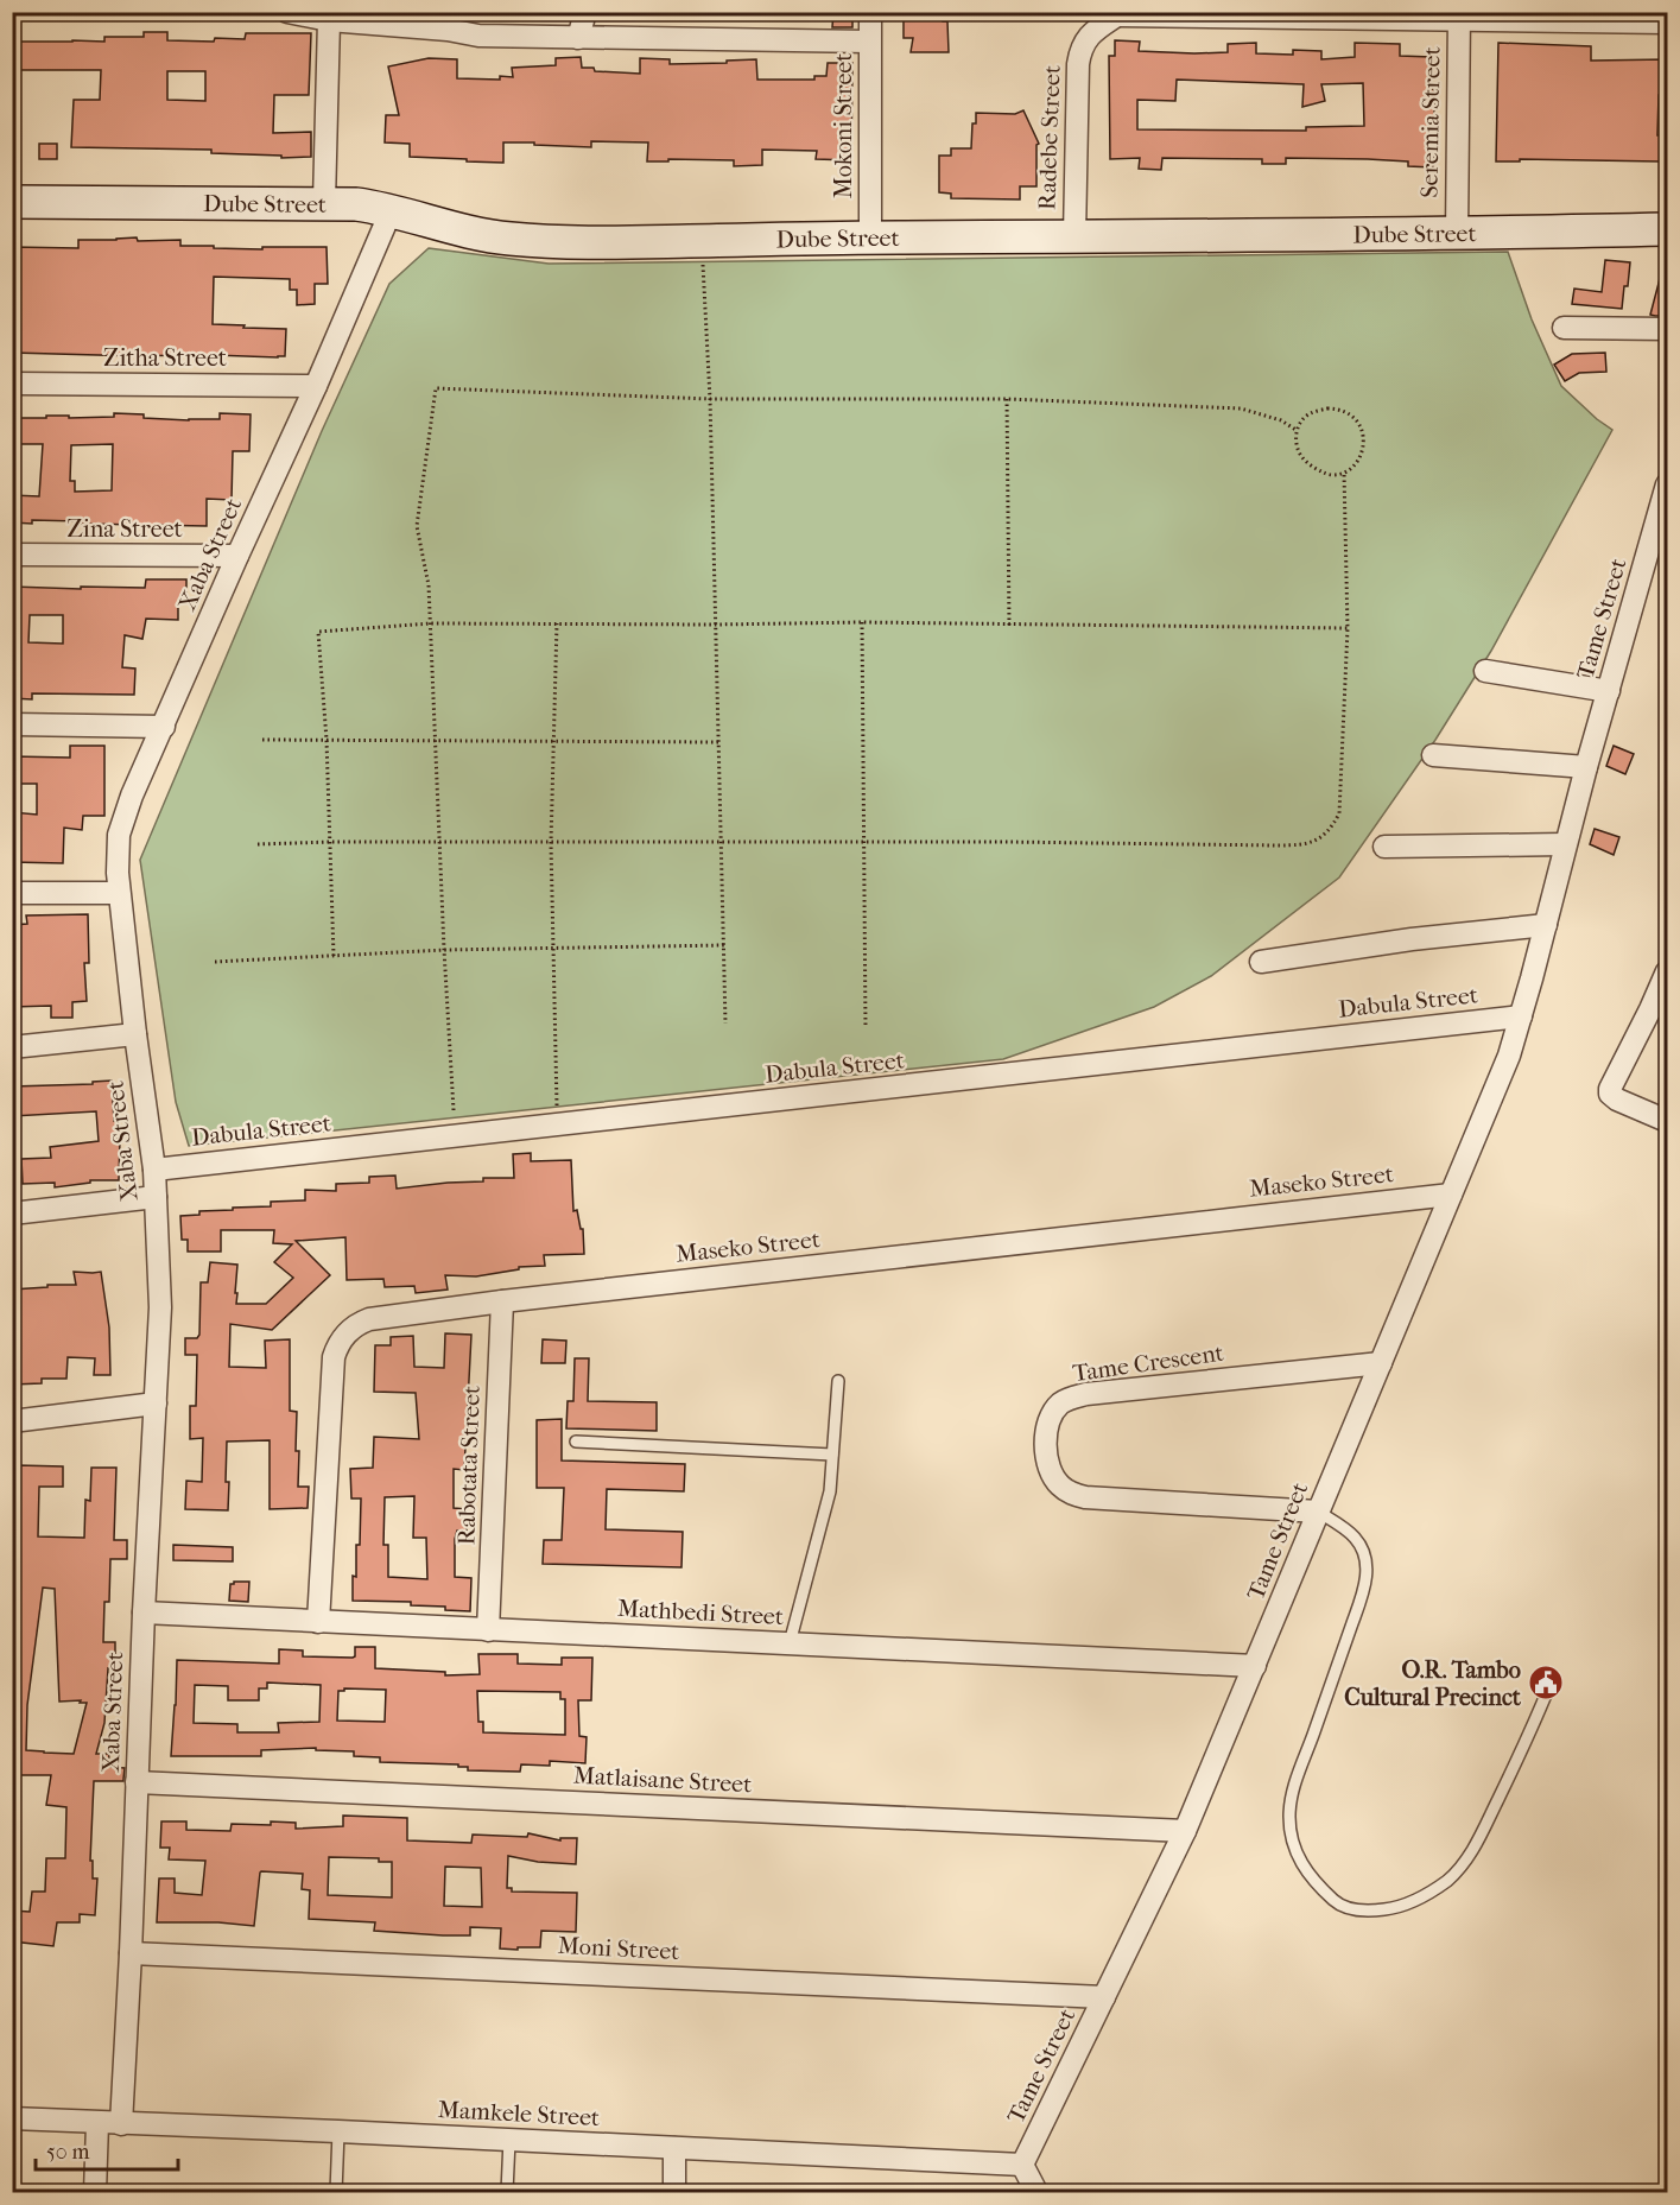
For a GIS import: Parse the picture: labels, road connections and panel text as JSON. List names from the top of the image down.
{
  "streets": {
    "street": [
      "Seremia Street",
      "Mokoni Street",
      "Radebe Street",
      "Dube Street",
      "Zitha Street",
      "Zina Street",
      "Xaba Street",
      "Tame Street",
      "Dabula Street",
      "Maseko Street",
      "Tame Crescent",
      "Rabotata Street",
      "Mathbedi Street",
      "Matlaisane Street",
      "Moni Street",
      "Mamkele Street"
    ]
  },
  "crossings": [
    ["Seremia Street", "Radebe Street"],
    ["Seremia Street", "Dube Street"],
    ["Mokoni Street", "Dube Street"],
    ["Radebe Street", "Dube Street"],
    ["Dube Street", "Xaba Street"],
    ["Zitha Street", "Xaba Street"],
    ["Zina Street", "Xaba Street"],
    ["Xaba Street", "Dabula Street"],
    ["Xaba Street", "Mathbedi Street"],
    ["Xaba Street", "Matlaisane Street"],
    ["Xaba Street", "Moni Street"],
    ["Xaba Street", "Mamkele Street"],
    ["Tame Street", "Dabula Street"],
    ["Tame Street", "Maseko Street"],
    ["Tame Street", "Tame Crescent"],
    ["Tame Street", "Mathbedi Street"],
    ["Tame Street", "Matlaisane Street"],
    ["Tame Street", "Moni Street"],
    ["Tame Street", "Mamkele Street"],
    ["Maseko Street", "Rabotata Street"],
    ["Maseko Street", "Mathbedi Street"],
    ["Rabotata Street", "Mathbedi Street"]
  ],
  "places": {
    "public building": ["O.R. Tambo Cultural Precinct"]
  },
  "scale_bar": "50 m"
}
